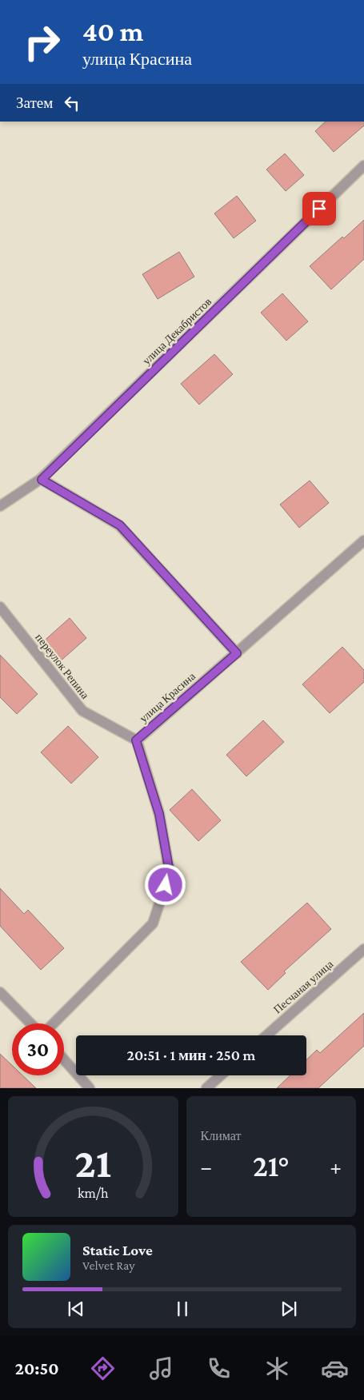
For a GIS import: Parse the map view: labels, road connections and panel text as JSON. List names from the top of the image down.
{
  "streets": {
    "street": [
      "улица Декабристов",
      "переулок Репина",
      "улица Красина",
      "Песчаная улица"
    ]
  },
  "crossings": [
    ["переулок Репина", "улица Красина"]
  ],
  "page": {
    "turn": ["40 m", "улица Красина"],
    "then": "Затем",
    "limit": "30",
    "trip": "20:51 · 1 мин · 250 m",
    "tile": "Климат",
    "heat": ["−", "21°", "+"],
    "song": ["Static Love", "Velvet Ray"],
    "tabs": "20:50",
    "gauge": ["21", "km/h"]
  }
}
